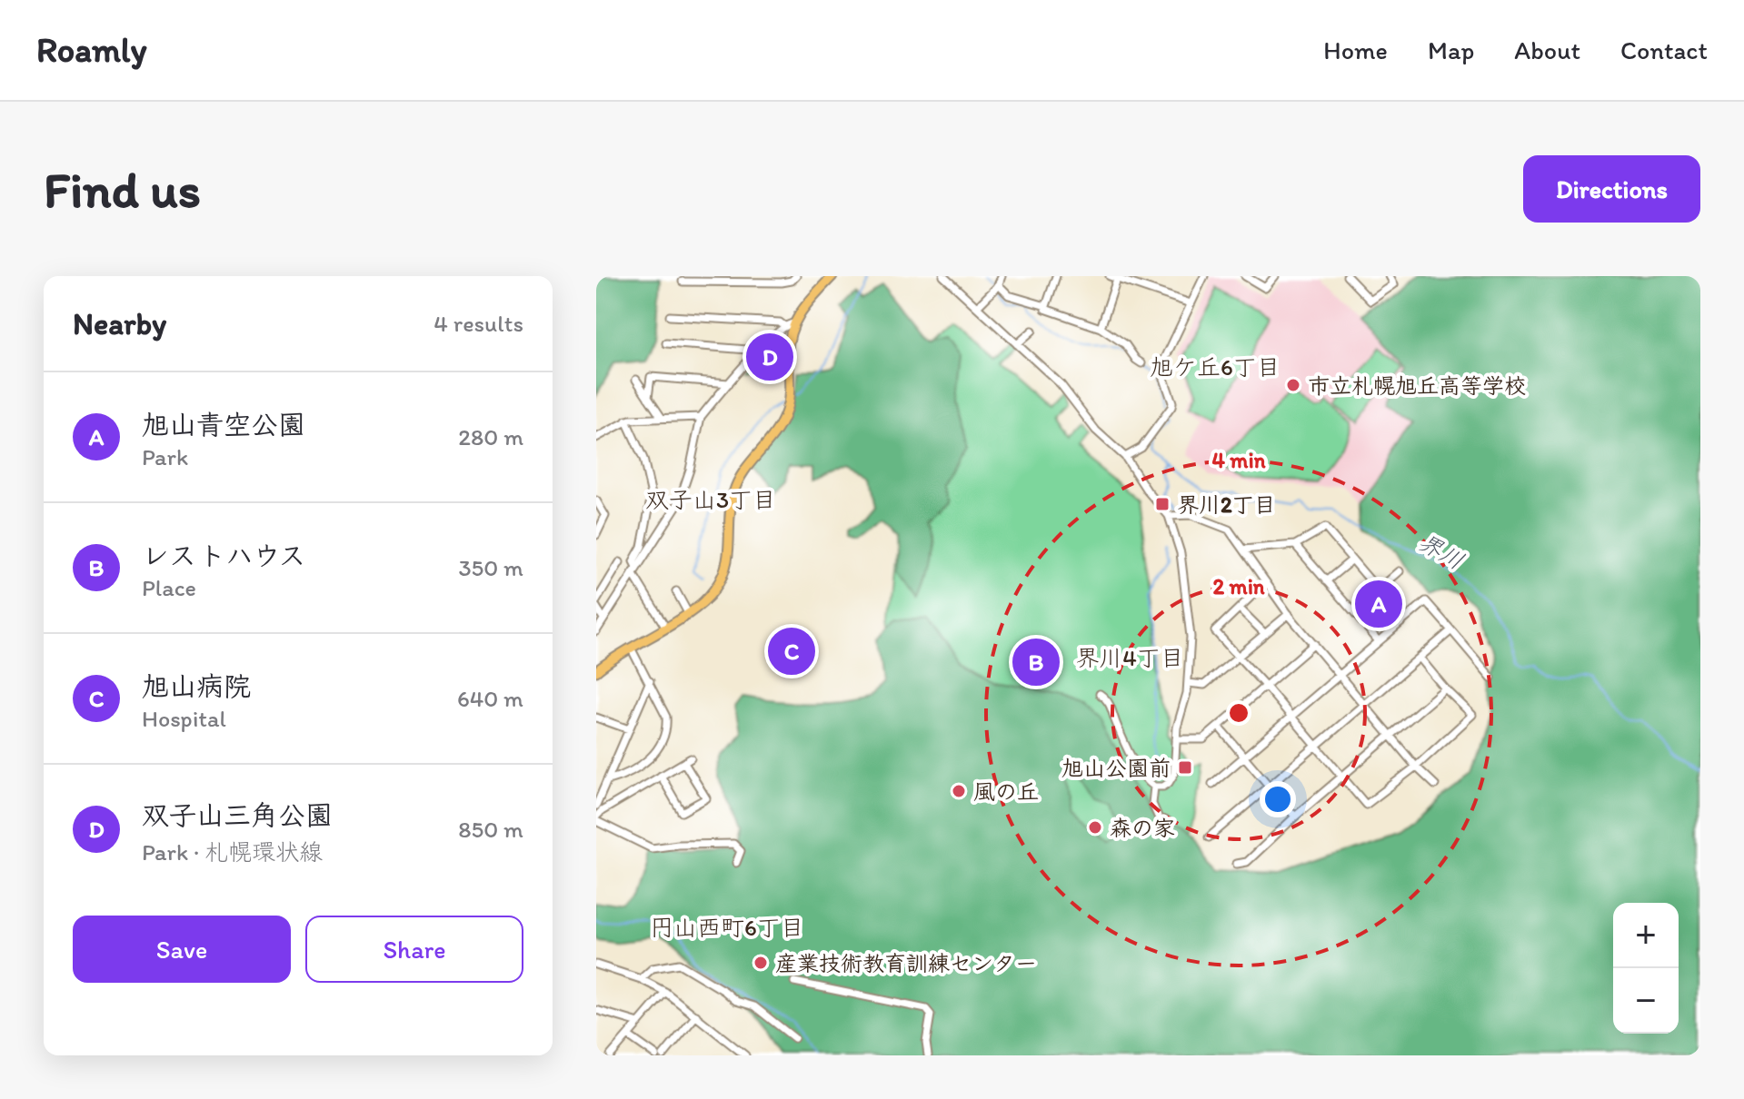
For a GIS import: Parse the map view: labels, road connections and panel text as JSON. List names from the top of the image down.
{
  "districts": [
    "旭ケ丘6丁目",
    "双子山3丁目",
    "界川4丁目",
    "円山西町6丁目"
  ],
  "water": ["界川"],
  "places": {
    "other": [
      "市立札幌旭丘高等学校",
      "風の丘",
      "森の家",
      "産業技術教育訓練センター"
    ],
    "transit": ["界川2丁目", "旭山公園前"]
  },
  "page": {
    "header": "Roamly",
    "nav": [
      "Home",
      "Map",
      "About",
      "Contact"
    ],
    "buttons": [
      "Directions",
      ["Save", "Share"]
    ],
    "title": "Find us",
    "heading": ["Nearby", "4 results"],
    "pins": [
      "D",
      "A",
      "C",
      "B"
    ],
    "list": [
      {
        "mark": "A",
        "name": "旭山青空公園",
        "note": "Park",
        "value": "280 m"
      },
      {
        "mark": "B",
        "name": "レストハウス",
        "note": "Place",
        "value": "350 m"
      },
      {
        "mark": "C",
        "name": "旭山病院",
        "note": "Hospital",
        "value": "640 m"
      },
      {
        "mark": "D",
        "name": "双子山三角公園",
        "note": "Park · 札幌環状線",
        "value": "850 m"
      }
    ],
    "map_buttons": ["+", "−"]
  },
  "rings": ["4 min", "2 min"]
}
